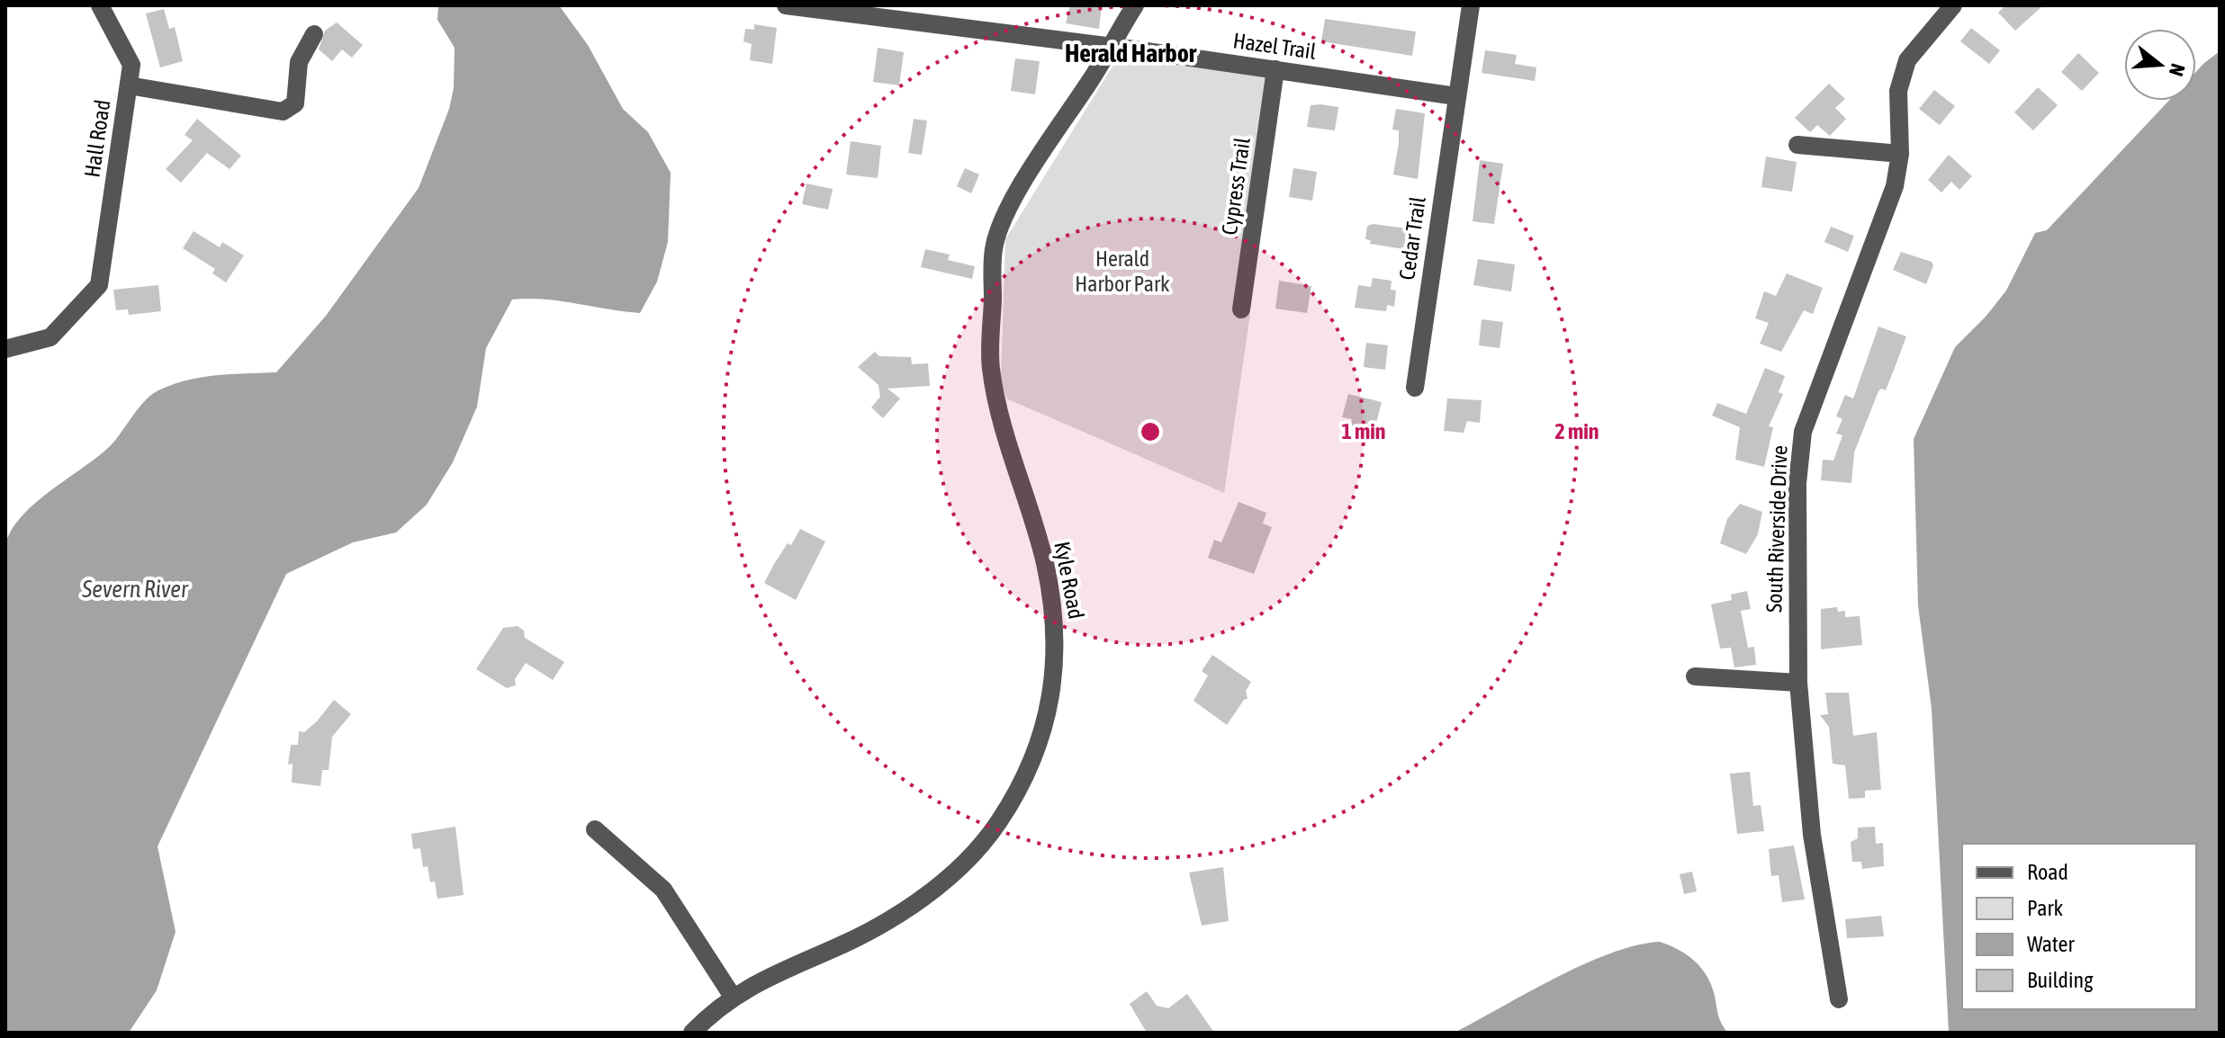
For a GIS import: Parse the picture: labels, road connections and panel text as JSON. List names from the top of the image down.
{
  "streets": {
    "street": [
      "Hazel Trail",
      "Hall Road",
      "Cypress Trail",
      "Cedar Trail",
      "South Riverside Drive",
      "Kyle Road"
    ]
  },
  "crossings": [
    ["Hazel Trail", "Cypress Trail"],
    ["Hazel Trail", "Cedar Trail"],
    ["Hazel Trail", "Kyle Road"]
  ],
  "districts": ["Herald Harbor"],
  "water": ["Severn River"],
  "parks": ["Herald Harbor Park"],
  "legend": [
    "Road",
    "Park",
    "Water",
    "Building"
  ],
  "north": "right",
  "rings": ["1 min", "2 min"]
}
